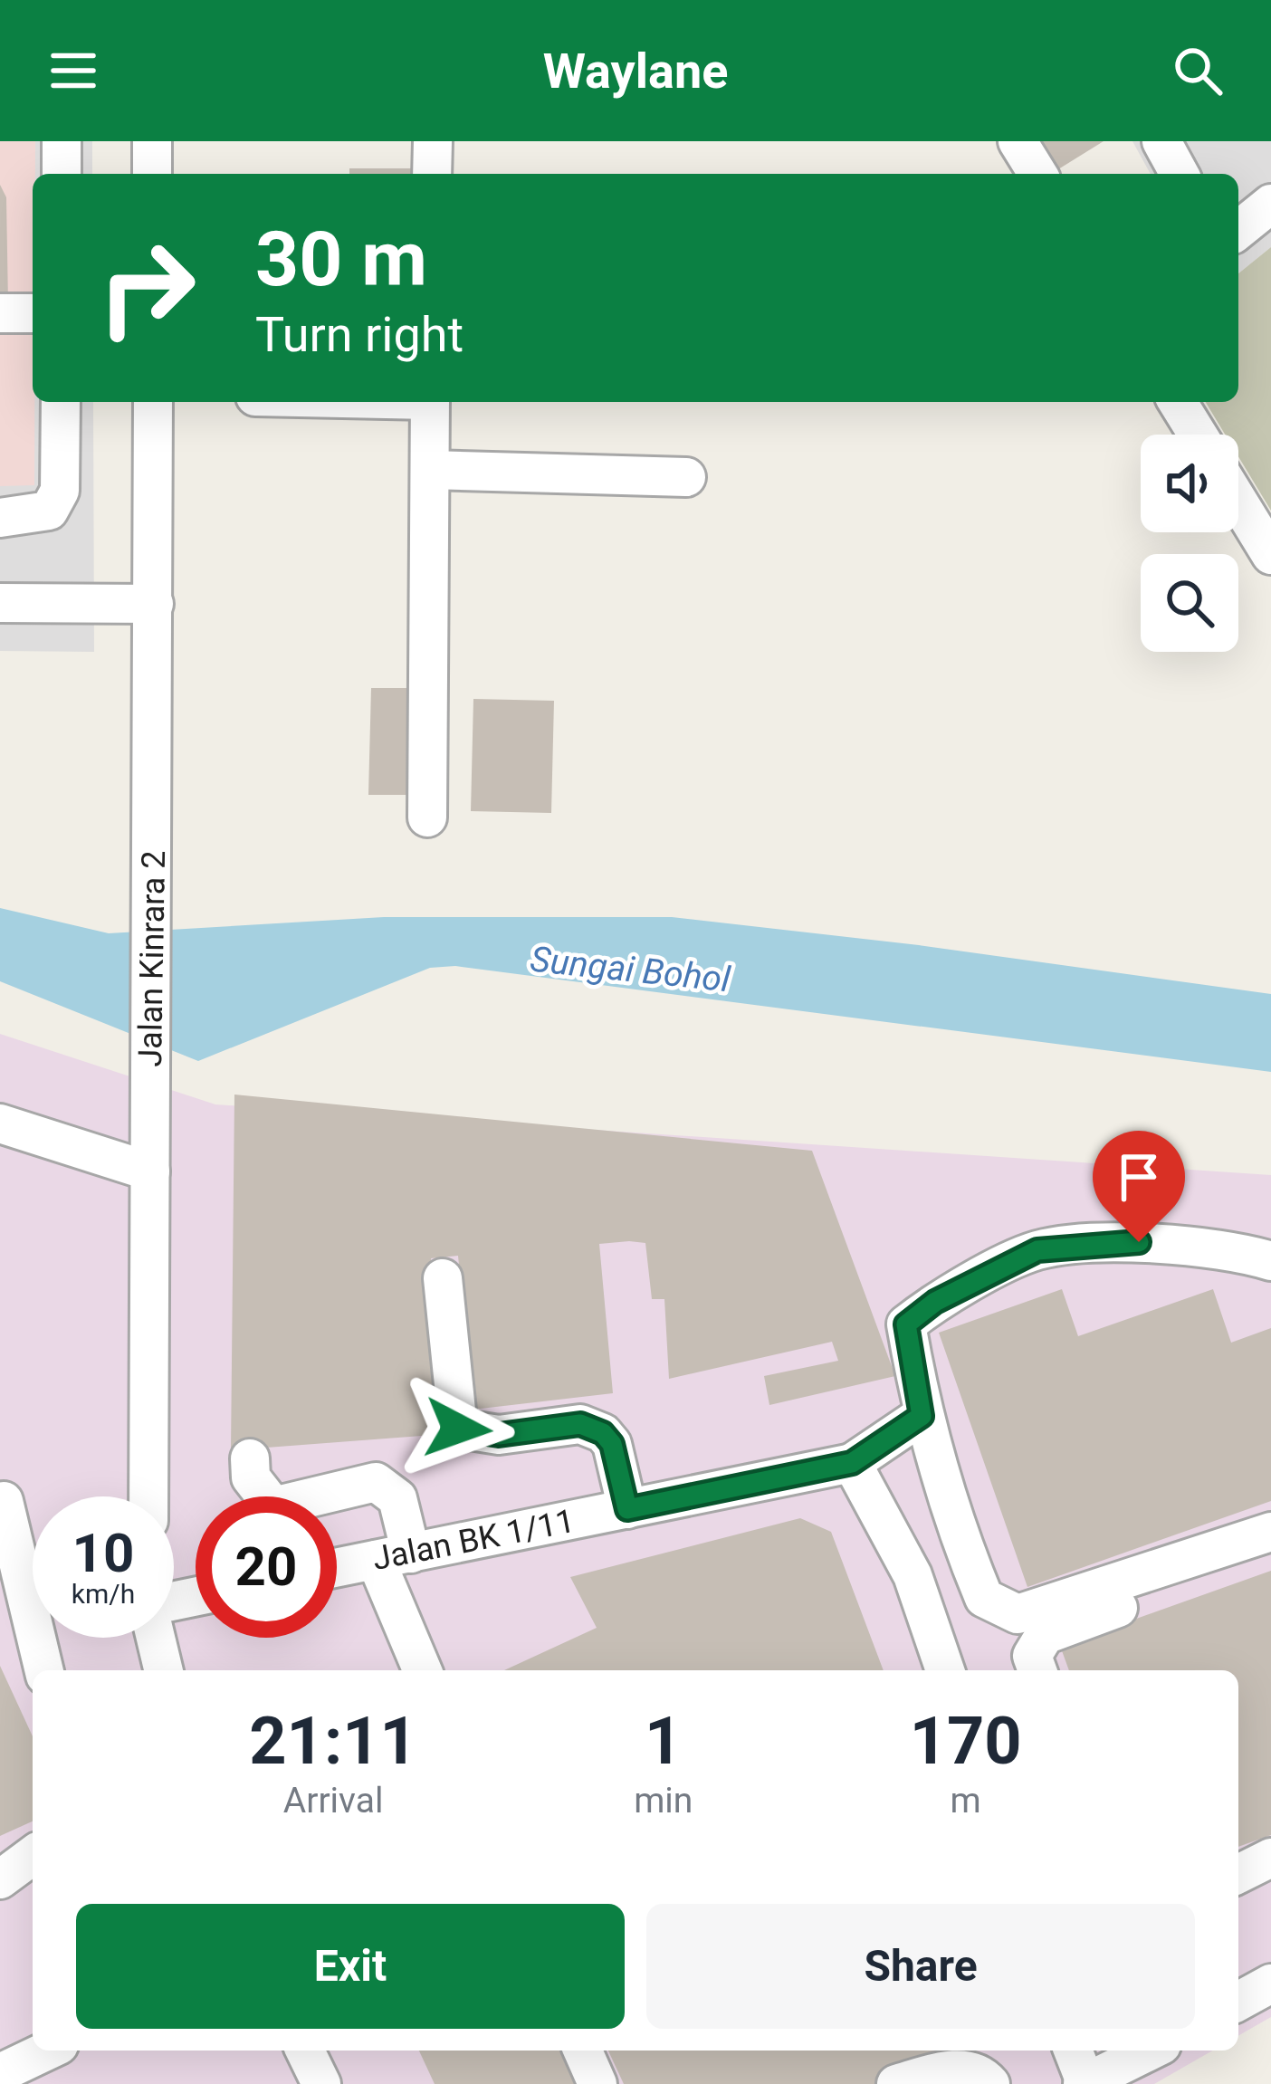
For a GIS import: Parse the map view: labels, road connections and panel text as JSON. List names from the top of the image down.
{
  "streets": {
    "street": ["Jalan Kinrara 2", "Jalan BK 1/11"]
  },
  "water": ["Sungai Bohol"],
  "page": {
    "header": "Waylane",
    "turn": ["30 m", "Turn right"],
    "speed": "10 km/h",
    "limit": "20",
    "eta": [
      "21:11",
      "Arrival",
      "1",
      "min",
      "170",
      "m"
    ],
    "buttons": ["Exit", "Share"]
  }
}
